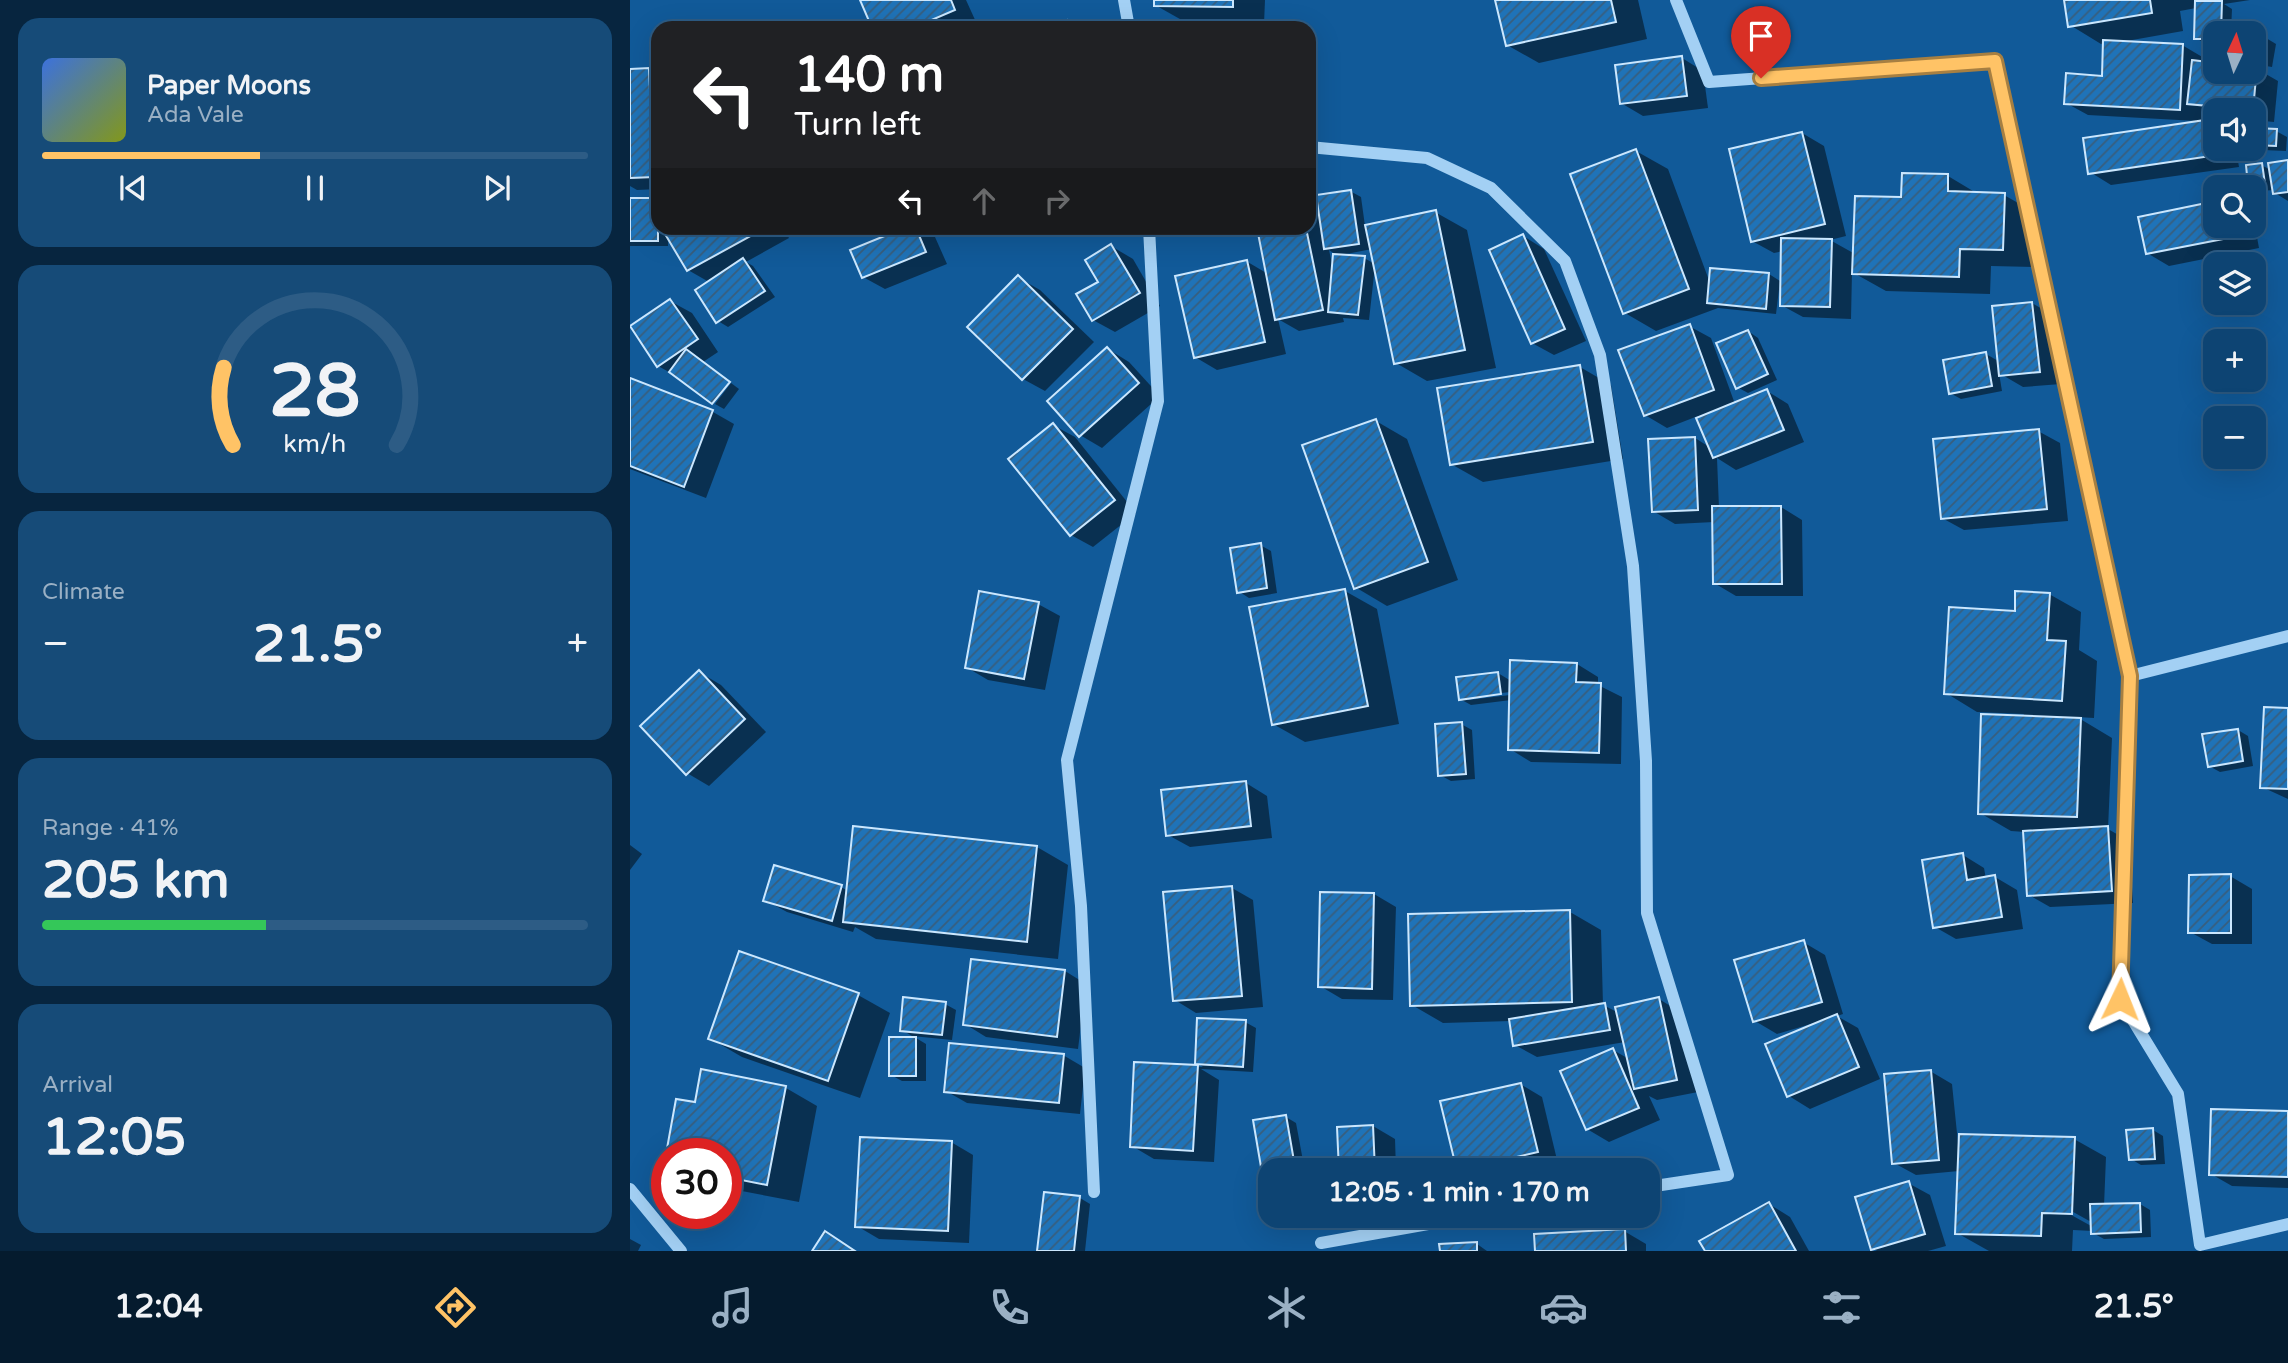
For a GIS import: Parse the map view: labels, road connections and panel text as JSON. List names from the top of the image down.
{
  "north": "top",
  "page": {
    "map_buttons": ["+", "−"],
    "turn": ["140 m", "Turn left"],
    "song": ["Paper Moons", "Ada Vale"],
    "tile": [
      "Climate",
      ["Range · 41%", "205 km"],
      ["Arrival", "12:05"]
    ],
    "heat": ["−", "21.5°", "+"],
    "limit": "30",
    "trip": "12:05 · 1 min · 170 m",
    "tabs": ["12:04", "21.5°"],
    "gauge": ["28", "km/h"]
  }
}
